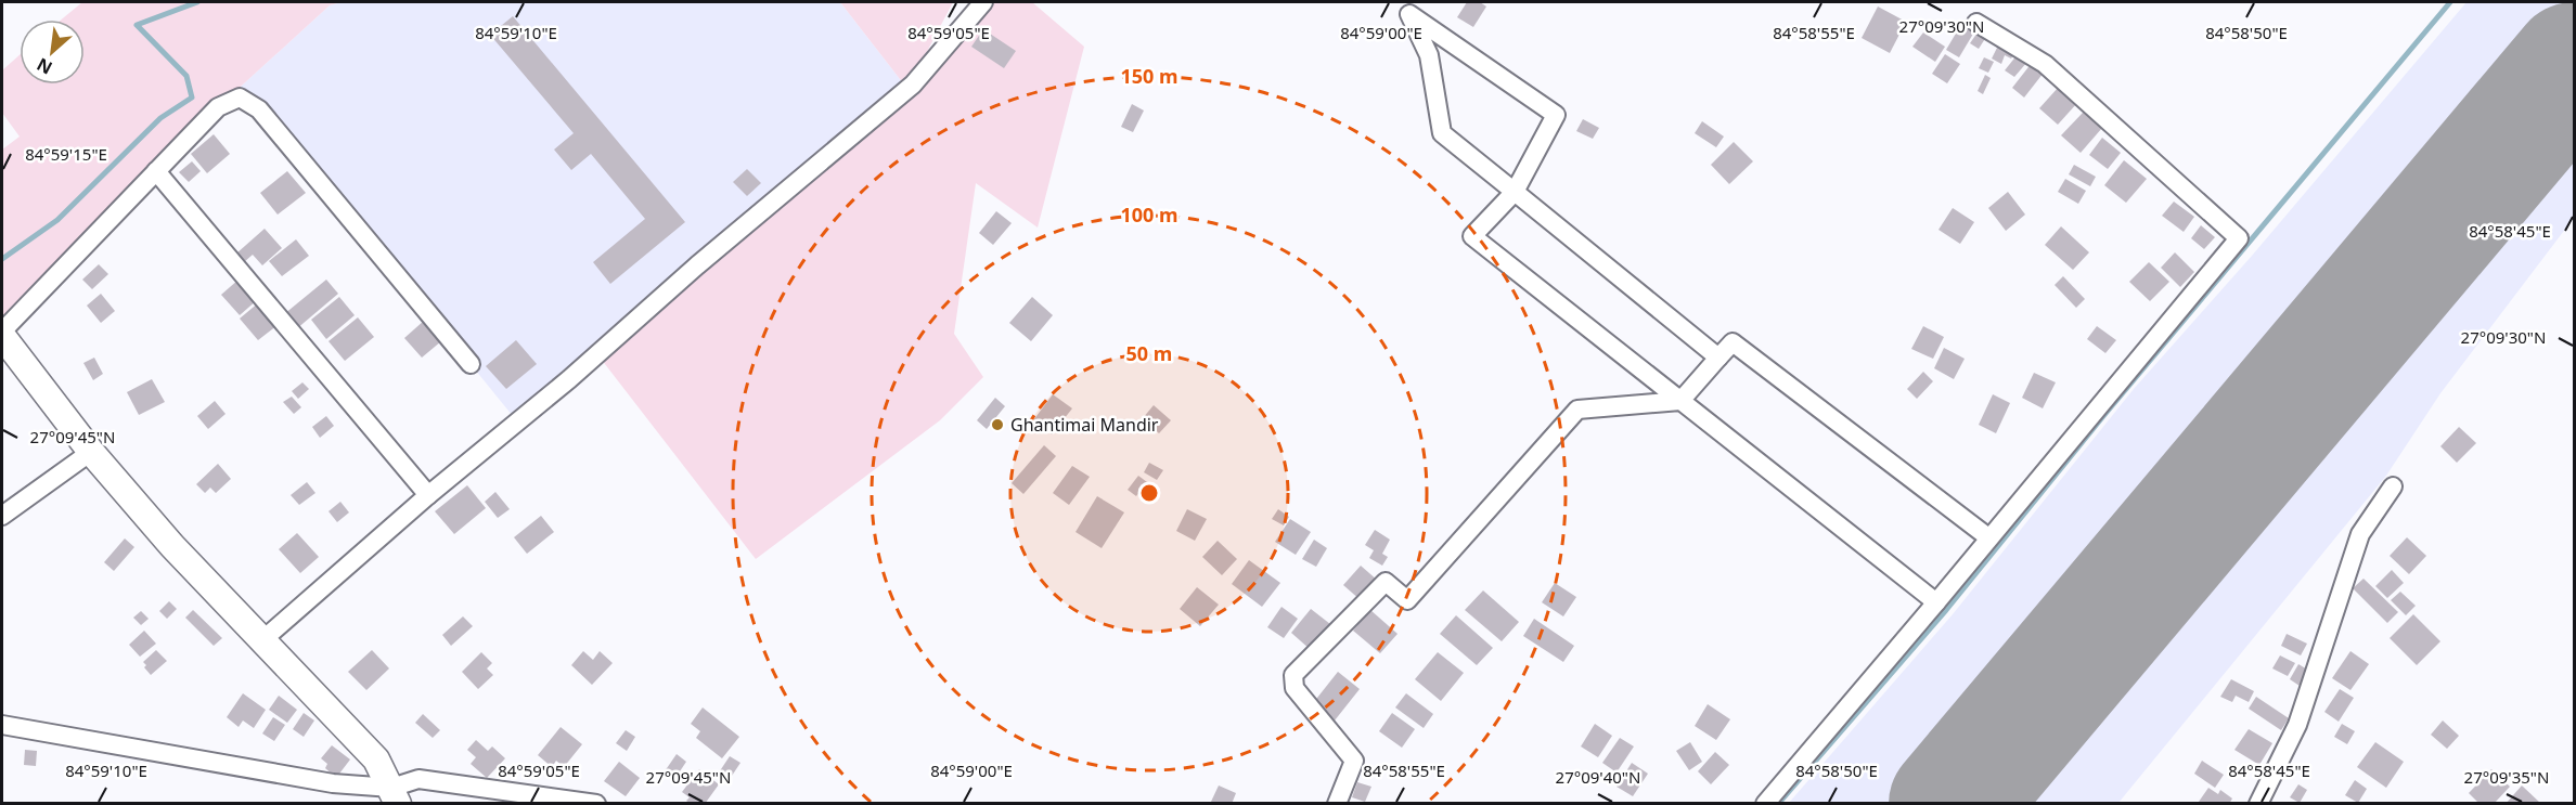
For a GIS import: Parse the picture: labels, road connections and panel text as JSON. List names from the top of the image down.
{
  "places": ["Ghantimai Mandir"],
  "north": "bottom left",
  "coordinates": [
    "27°09'30\"N",
    "84°59'10\"E",
    "84°59'05\"E",
    "84°59'00\"E",
    "84°58'55\"E",
    "84°58'50\"E",
    "84°59'15\"E",
    "84°58'45\"E",
    "27°09'45\"N",
    "27°09'40\"N",
    "27°09'35\"N"
  ],
  "rings": ["150 m", "100 m", "50 m"]
}
